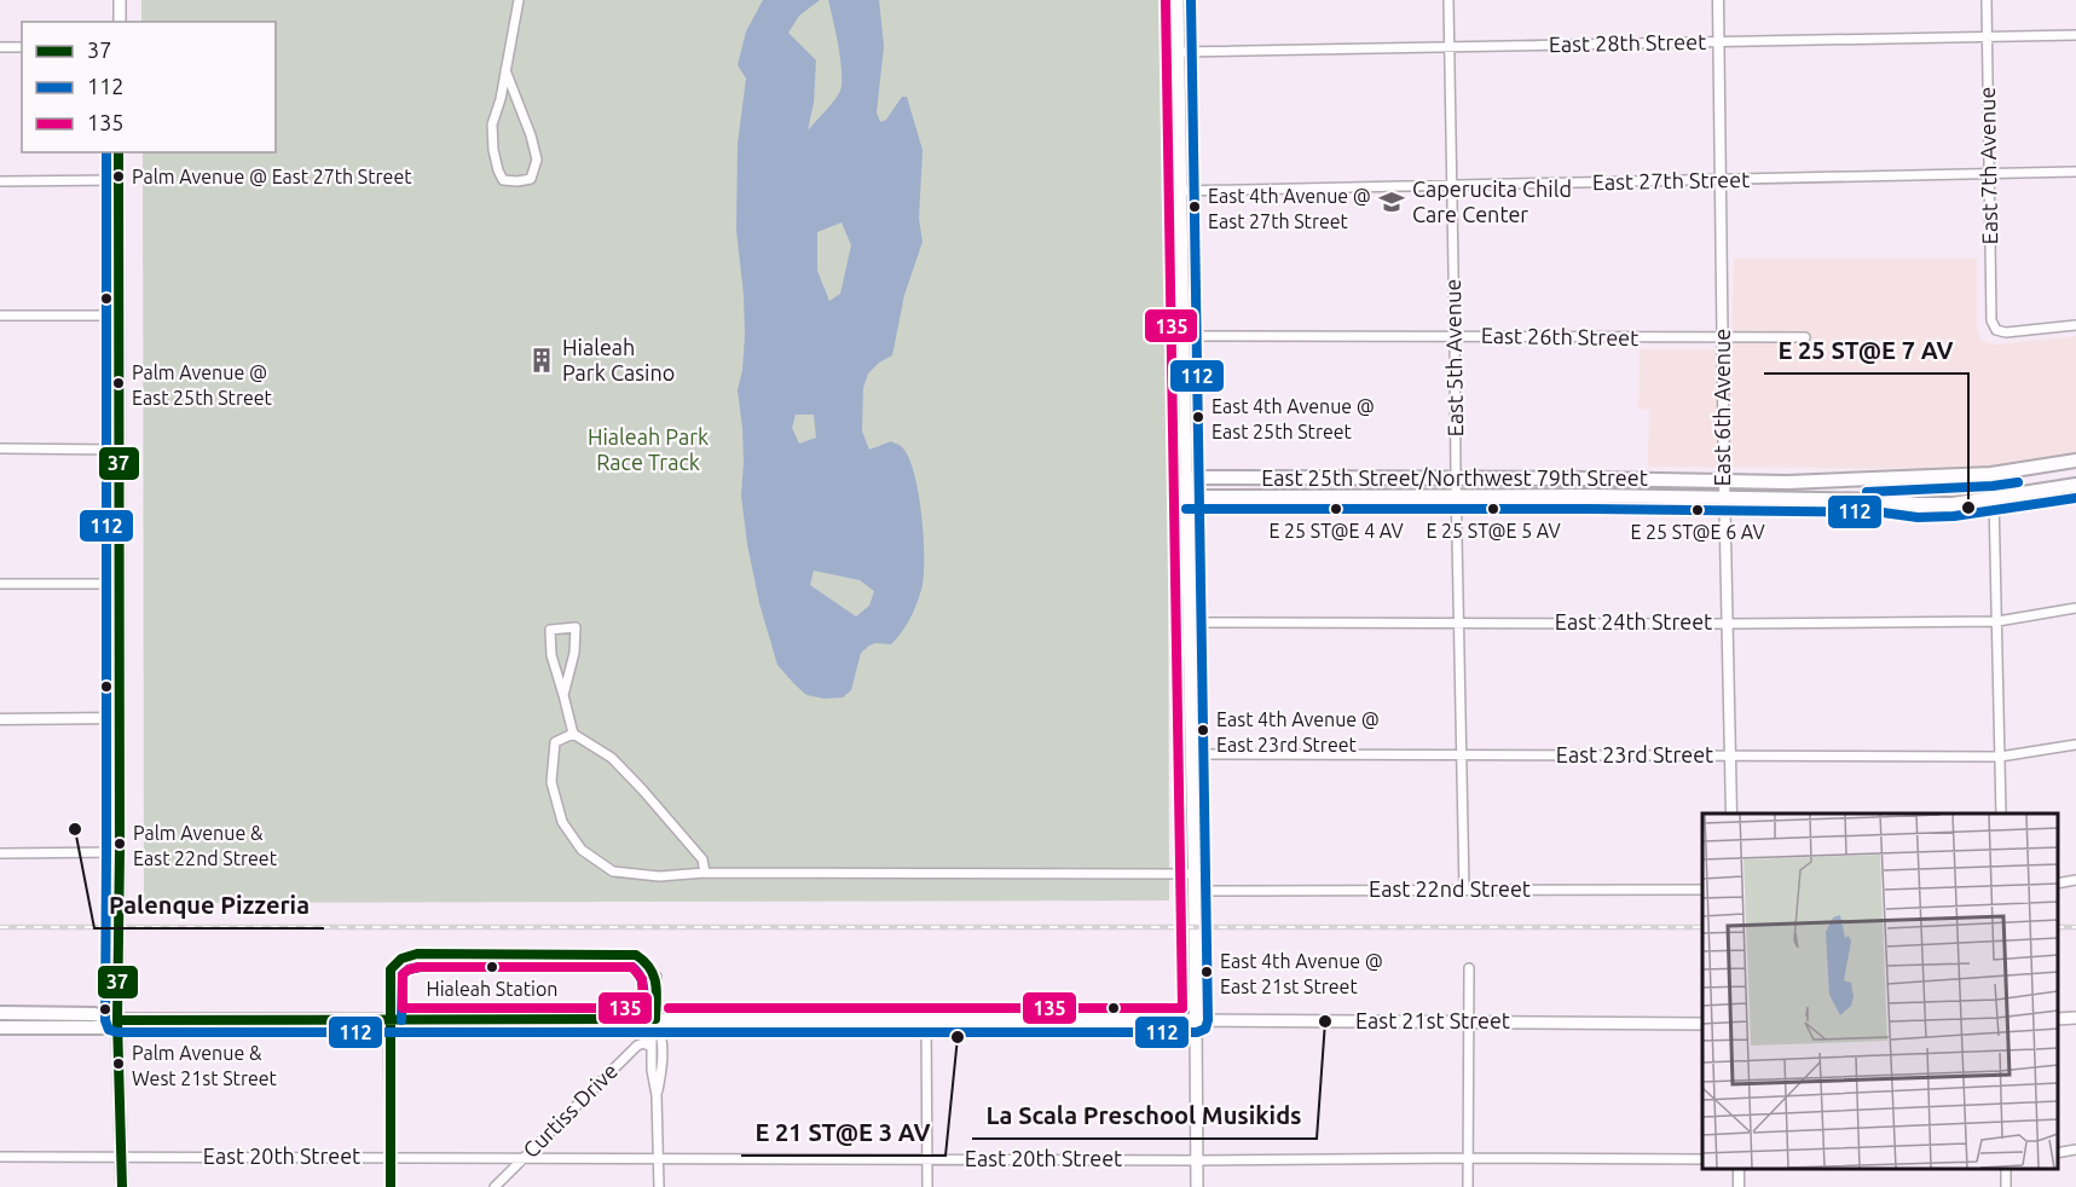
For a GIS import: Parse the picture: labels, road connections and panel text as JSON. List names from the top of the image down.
{
  "streets": {
    "main road": ["East 25th Street/Northwest 79th Street", "East 21st Street"],
    "street": [
      "East 28th Street",
      "East 7th Avenue",
      "East 27th Street",
      "East 26th Street",
      "East 5th Avenue",
      "East 6th Avenue",
      "East 24th Street",
      "East 23rd Street",
      "East 22nd Street",
      "Curtiss Drive",
      "East 20th Street"
    ]
  },
  "crossings": [
    ["East 28th Street", "East 7th Avenue"],
    ["East 28th Street", "East 5th Avenue"],
    ["East 28th Street", "East 6th Avenue"],
    ["East 7th Avenue", "East 27th Street"],
    ["East 27th Street", "East 5th Avenue"],
    ["East 27th Street", "East 6th Avenue"],
    ["East 26th Street", "East 5th Avenue"],
    ["East 26th Street", "East 6th Avenue"],
    ["East 5th Avenue", "East 25th Street/Northwest 79th Street"],
    ["East 5th Avenue", "East 24th Street"],
    ["East 5th Avenue", "East 23rd Street"],
    ["East 5th Avenue", "East 22nd Street"],
    ["East 6th Avenue", "East 25th Street/Northwest 79th Street"],
    ["East 6th Avenue", "East 24th Street"],
    ["East 6th Avenue", "East 23rd Street"],
    ["Curtiss Drive", "East 20th Street"]
  ],
  "parks": ["Hialeah Park Race Track"],
  "places": {
    "other": [
      "Palm Avenue @ East 27th Street",
      "East 4th Avenue @ East 27th Street",
      "Palm Avenue @ East 25th Street",
      "East 4th Avenue @ East 25th Street",
      "E 25 ST@E 7 AV",
      "E 25 ST@E 4 AV",
      "E 25 ST@E 5 AV",
      "E 25 ST@E 6 AV",
      "East 4th Avenue @ East 23rd Street",
      "Palenque Pizzeria",
      "Palm Avenue & East 22nd Street",
      "Hialeah Station",
      "East 4th Avenue @ East 21st Street",
      "La Scala Preschool Musikids",
      "E 21 ST@E 3 AV",
      "Palm Avenue & West 21st Street"
    ],
    "school or university": ["Caperucita Child Care Center"],
    "building": ["Hialeah Park Casino"]
  },
  "lines": ["transit line 112", "transit line 135", "transit line 37"],
  "legend": ["37", "112", "135"]
}
